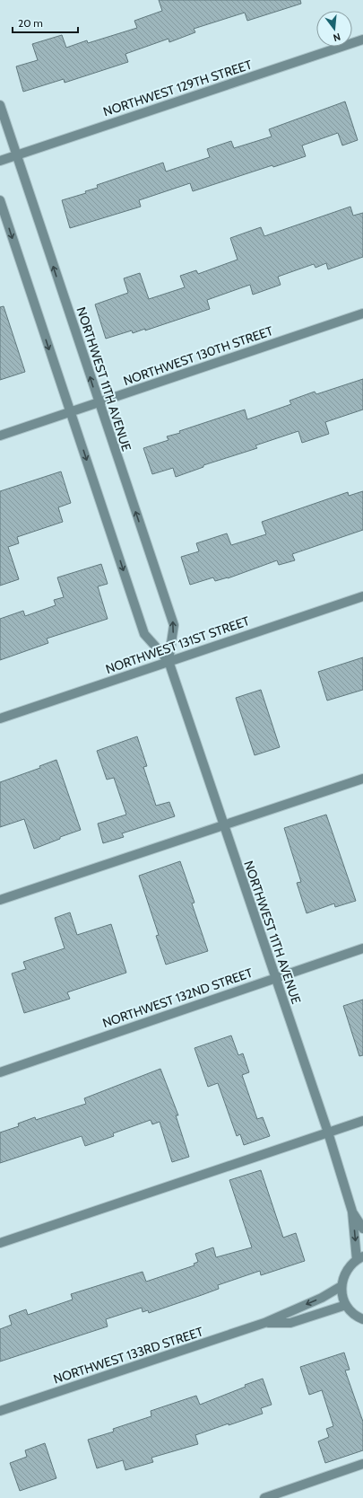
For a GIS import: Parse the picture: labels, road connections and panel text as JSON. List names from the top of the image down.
{
  "streets": {
    "street": [
      "NORTHWEST 129TH STREET",
      "NORTHWEST 130TH STREET",
      "NORTHWEST 11TH AVENUE",
      "NORTHWEST 131ST STREET",
      "NORTHWEST 132ND STREET",
      "NORTHWEST 133RD STREET"
    ]
  },
  "crossings": [
    ["NORTHWEST 129TH STREET", "NORTHWEST 11TH AVENUE"],
    ["NORTHWEST 130TH STREET", "NORTHWEST 11TH AVENUE"],
    ["NORTHWEST 11TH AVENUE", "NORTHWEST 131ST STREET"],
    ["NORTHWEST 11TH AVENUE", "NORTHWEST 132ND STREET"]
  ],
  "scale_bar": "20 m",
  "north": "bottom"
}
